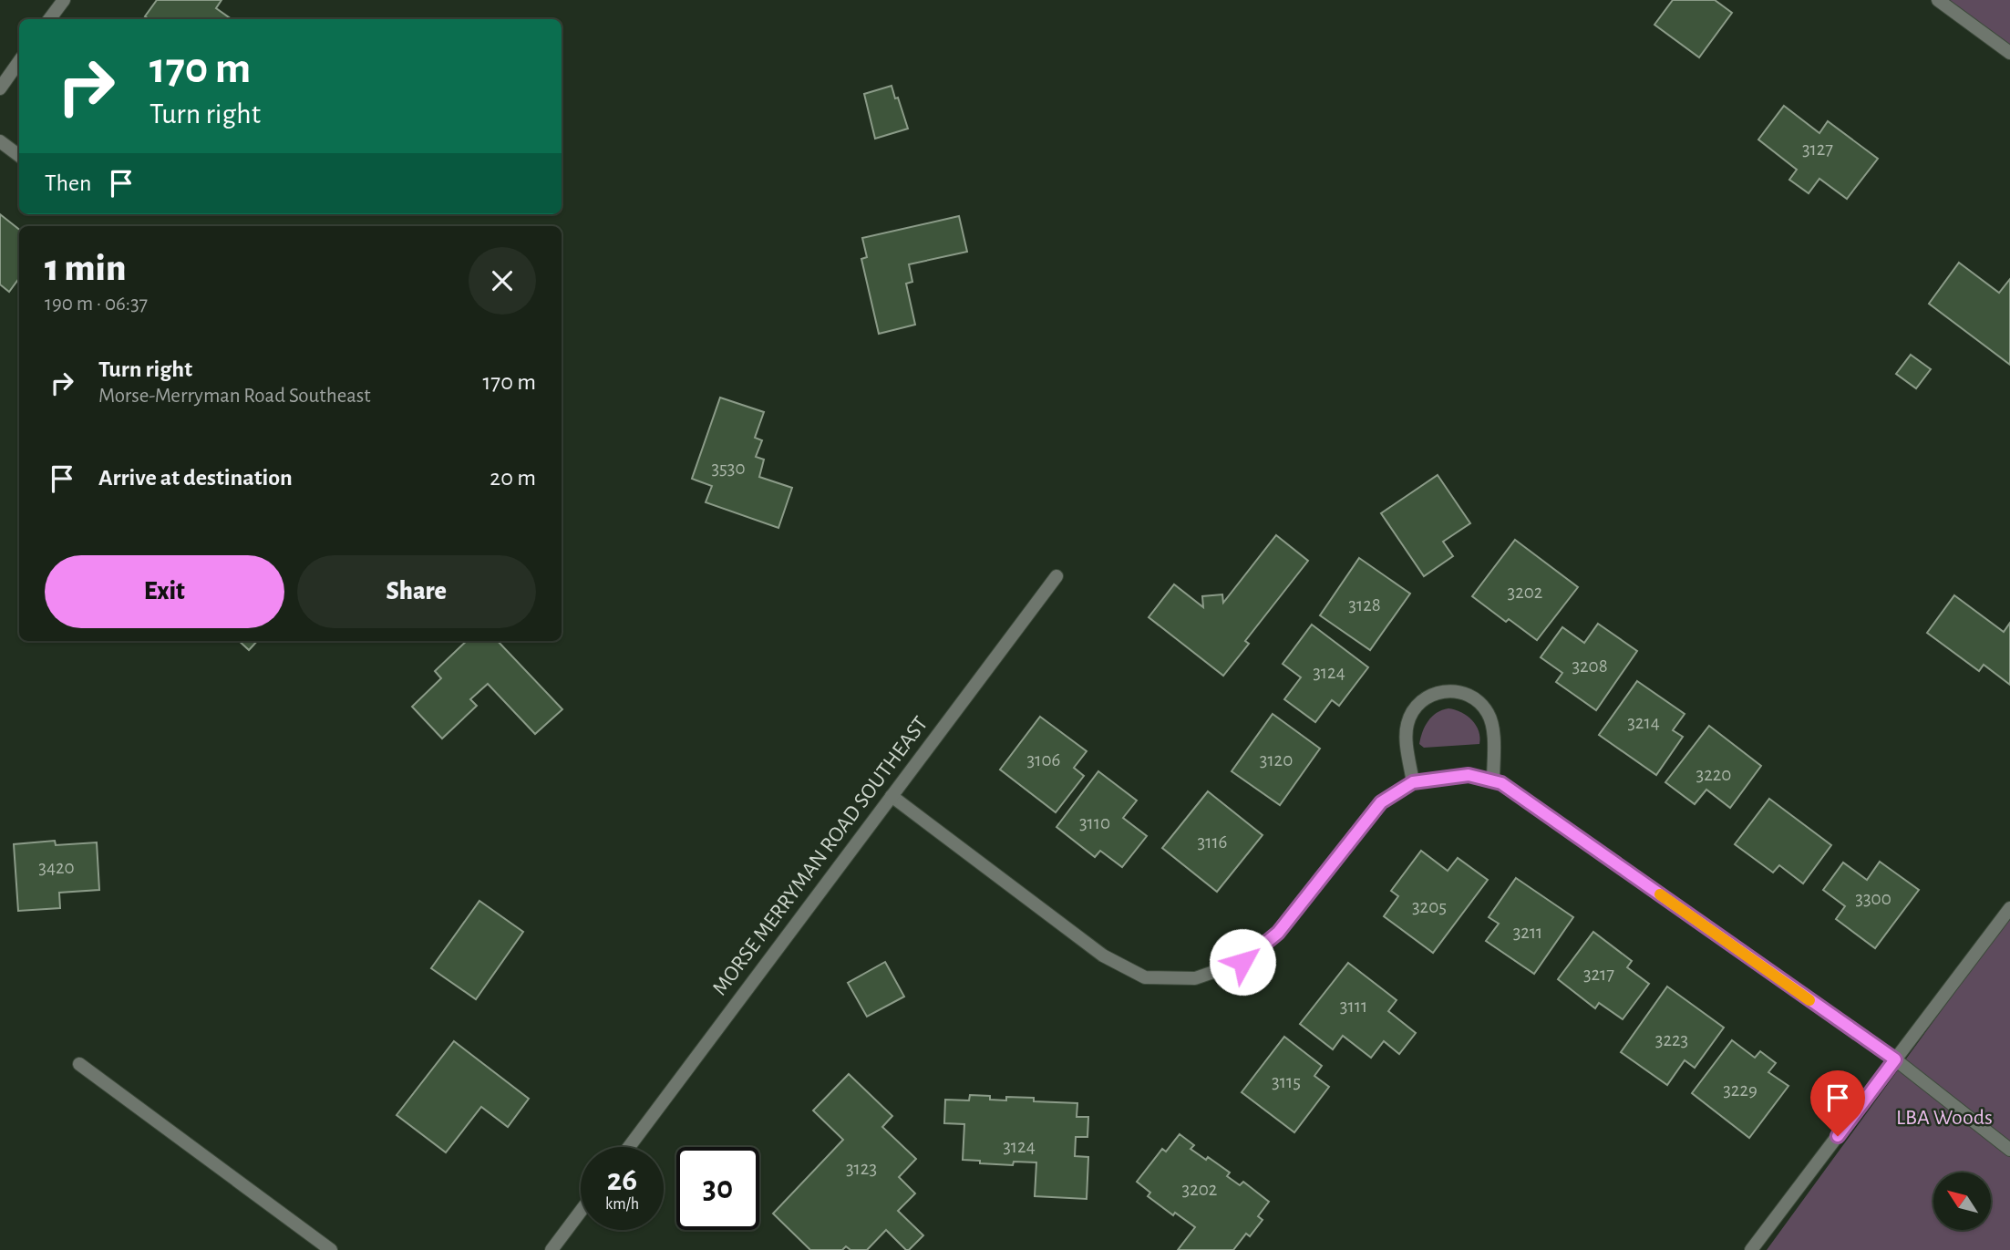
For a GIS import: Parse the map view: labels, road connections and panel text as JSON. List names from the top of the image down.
{
  "streets": {
    "street": ["MORSE MERRYMAN ROAD SOUTHEAST"]
  },
  "parks": ["LBA Woods"],
  "house_numbers": [
    "3127",
    "3530",
    "3202",
    "3128",
    "3208",
    "3124",
    "3214",
    "3106",
    "3120",
    "3220",
    "3110",
    "3116",
    "3420",
    "3300",
    "3205",
    "3211",
    "3217",
    "3111",
    "3223",
    "3115",
    "3229",
    "3124",
    "3123",
    "3202"
  ],
  "north": "top left",
  "page": {
    "turn": ["170 m", "Turn right"],
    "then": "Then",
    "heading": ["1 min", "190 m · 06:37"],
    "list": [
      {
        "name": "Turn right",
        "note": "Morse-Merryman Road Southeast",
        "value": "170 m"
      },
      {
        "name": "Arrive at destination",
        "value": "20 m"
      }
    ],
    "buttons": ["Exit", "Share"],
    "speed": "26 km/h",
    "limit": "30"
  }
}
